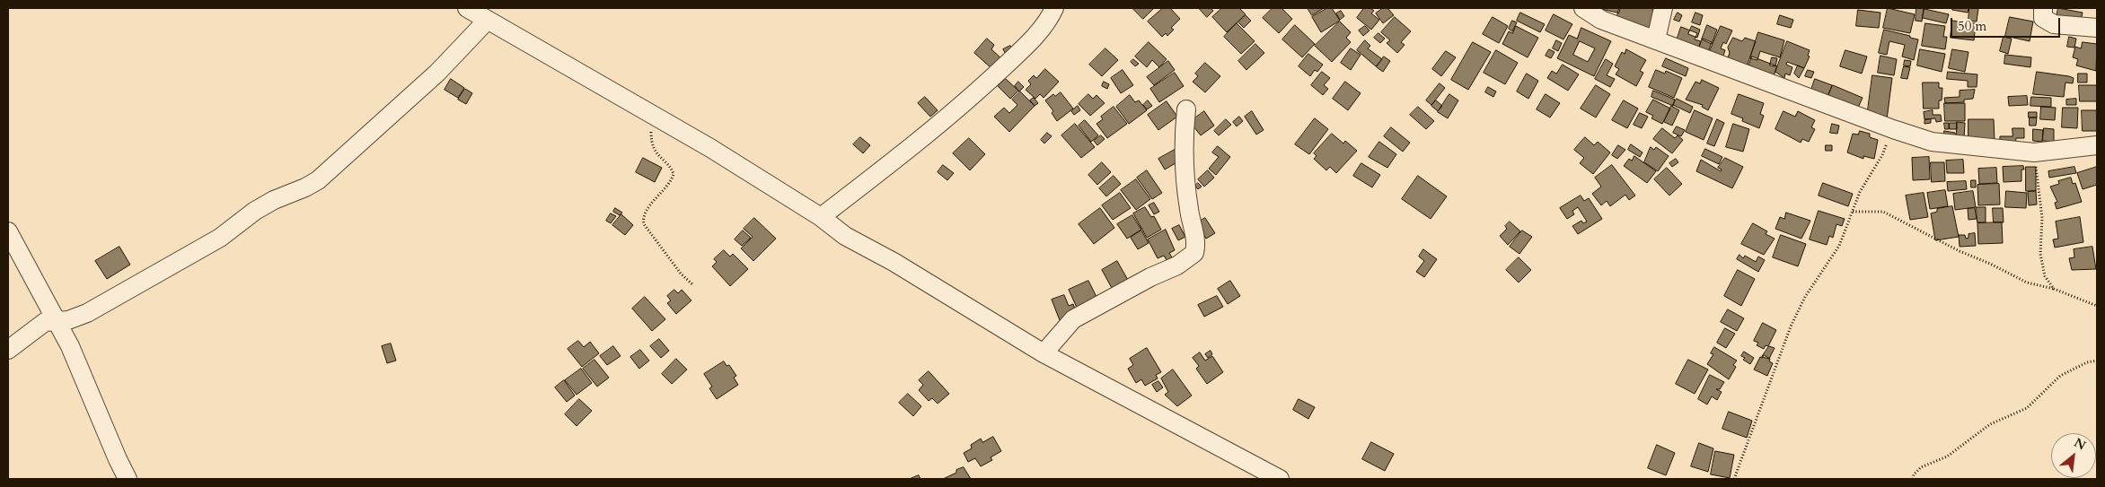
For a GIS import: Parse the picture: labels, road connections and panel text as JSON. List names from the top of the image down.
{
  "scale_bar": "50 m",
  "north": "top right"
}
